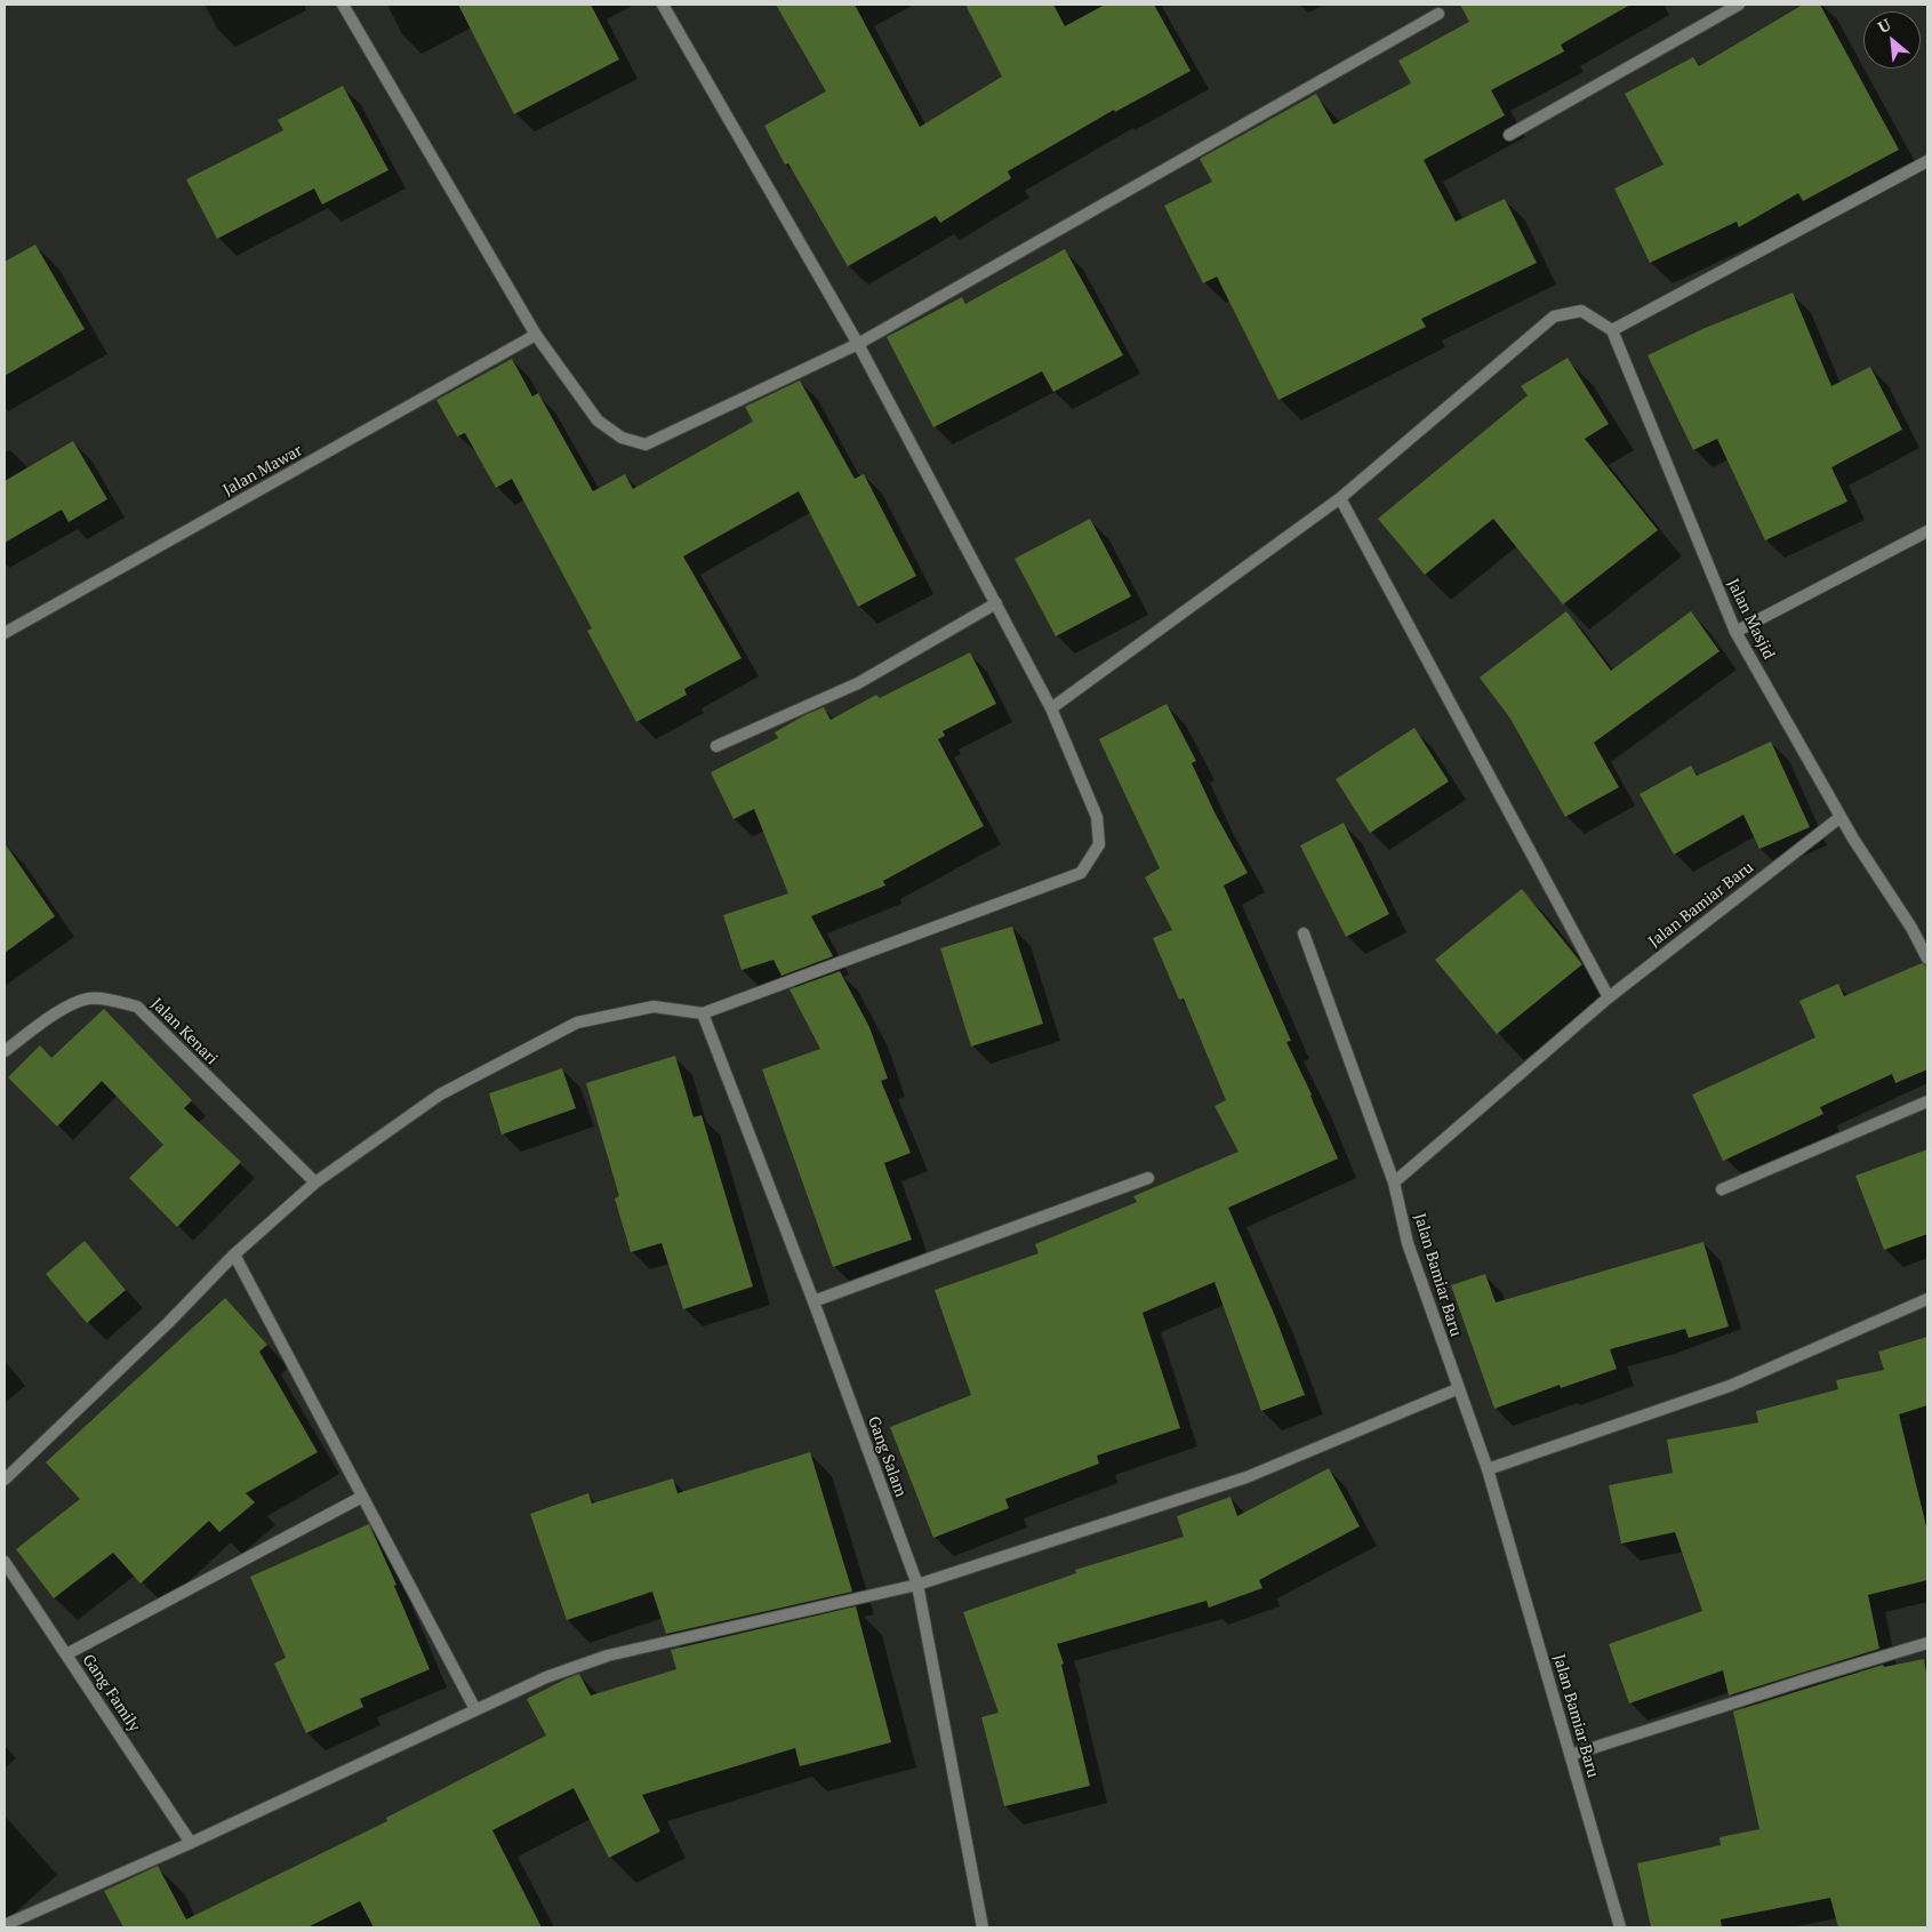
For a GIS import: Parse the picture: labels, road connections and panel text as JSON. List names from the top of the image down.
{
  "streets": {
    "street": [
      "Jalan Mawar",
      "Jalan Masjid",
      "Jalan Bamiar Baru",
      "Jalan Kenari",
      "Gang Salam",
      "Gang Family"
    ]
  },
  "crossings": [
    ["Jalan Masjid", "Jalan Bamiar Baru"]
  ],
  "north": "top left"
}
